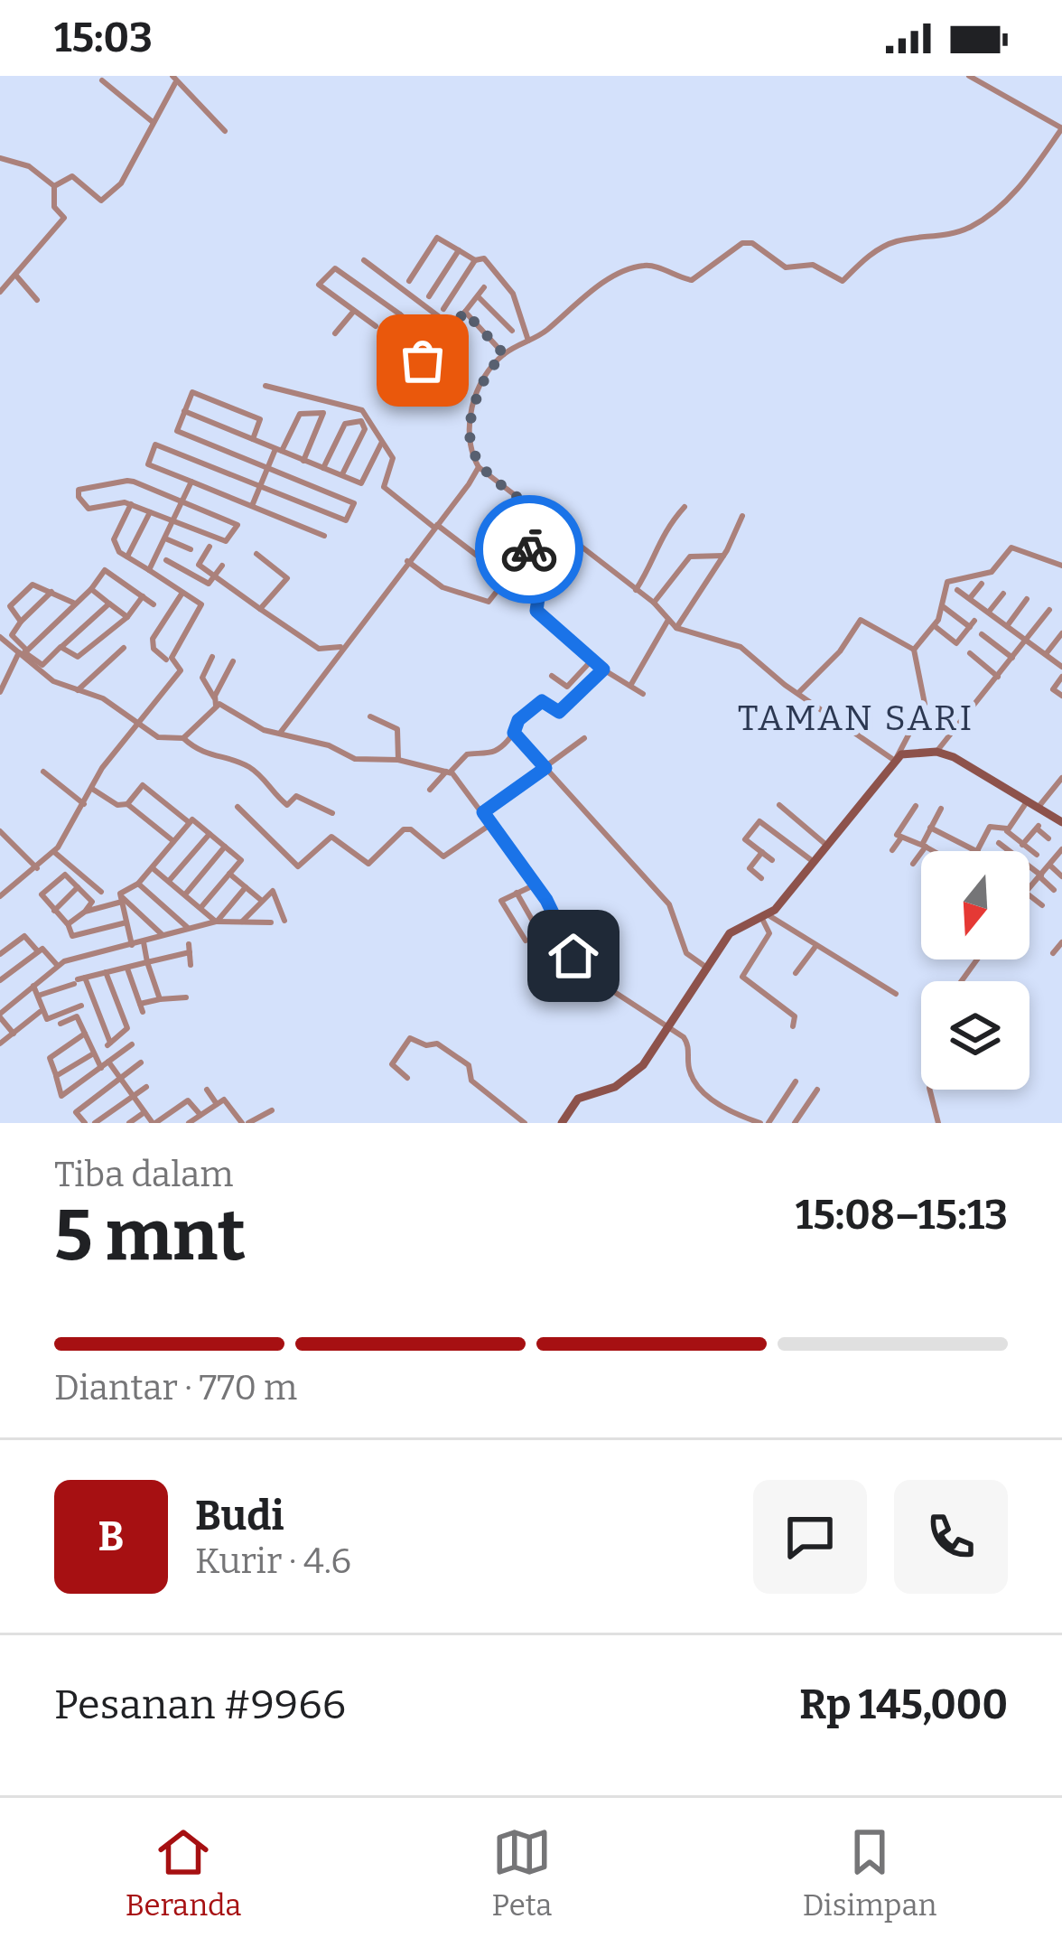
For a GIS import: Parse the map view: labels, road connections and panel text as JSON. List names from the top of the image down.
{
  "districts": ["TAMAN SARI"],
  "north": "bottom",
  "page": {
    "status": "15:03",
    "heading": ["5 mnt", "Tiba dalam", "15:08–15:13"],
    "panel": [
      "Budi",
      "Kurir · 4.6",
      "Pesanan #9966",
      "Rp 145,000"
    ],
    "bar": "Diantar · 770 m",
    "round": "B",
    "tabs": ["Beranda", "Peta", "Disimpan"]
  }
}
